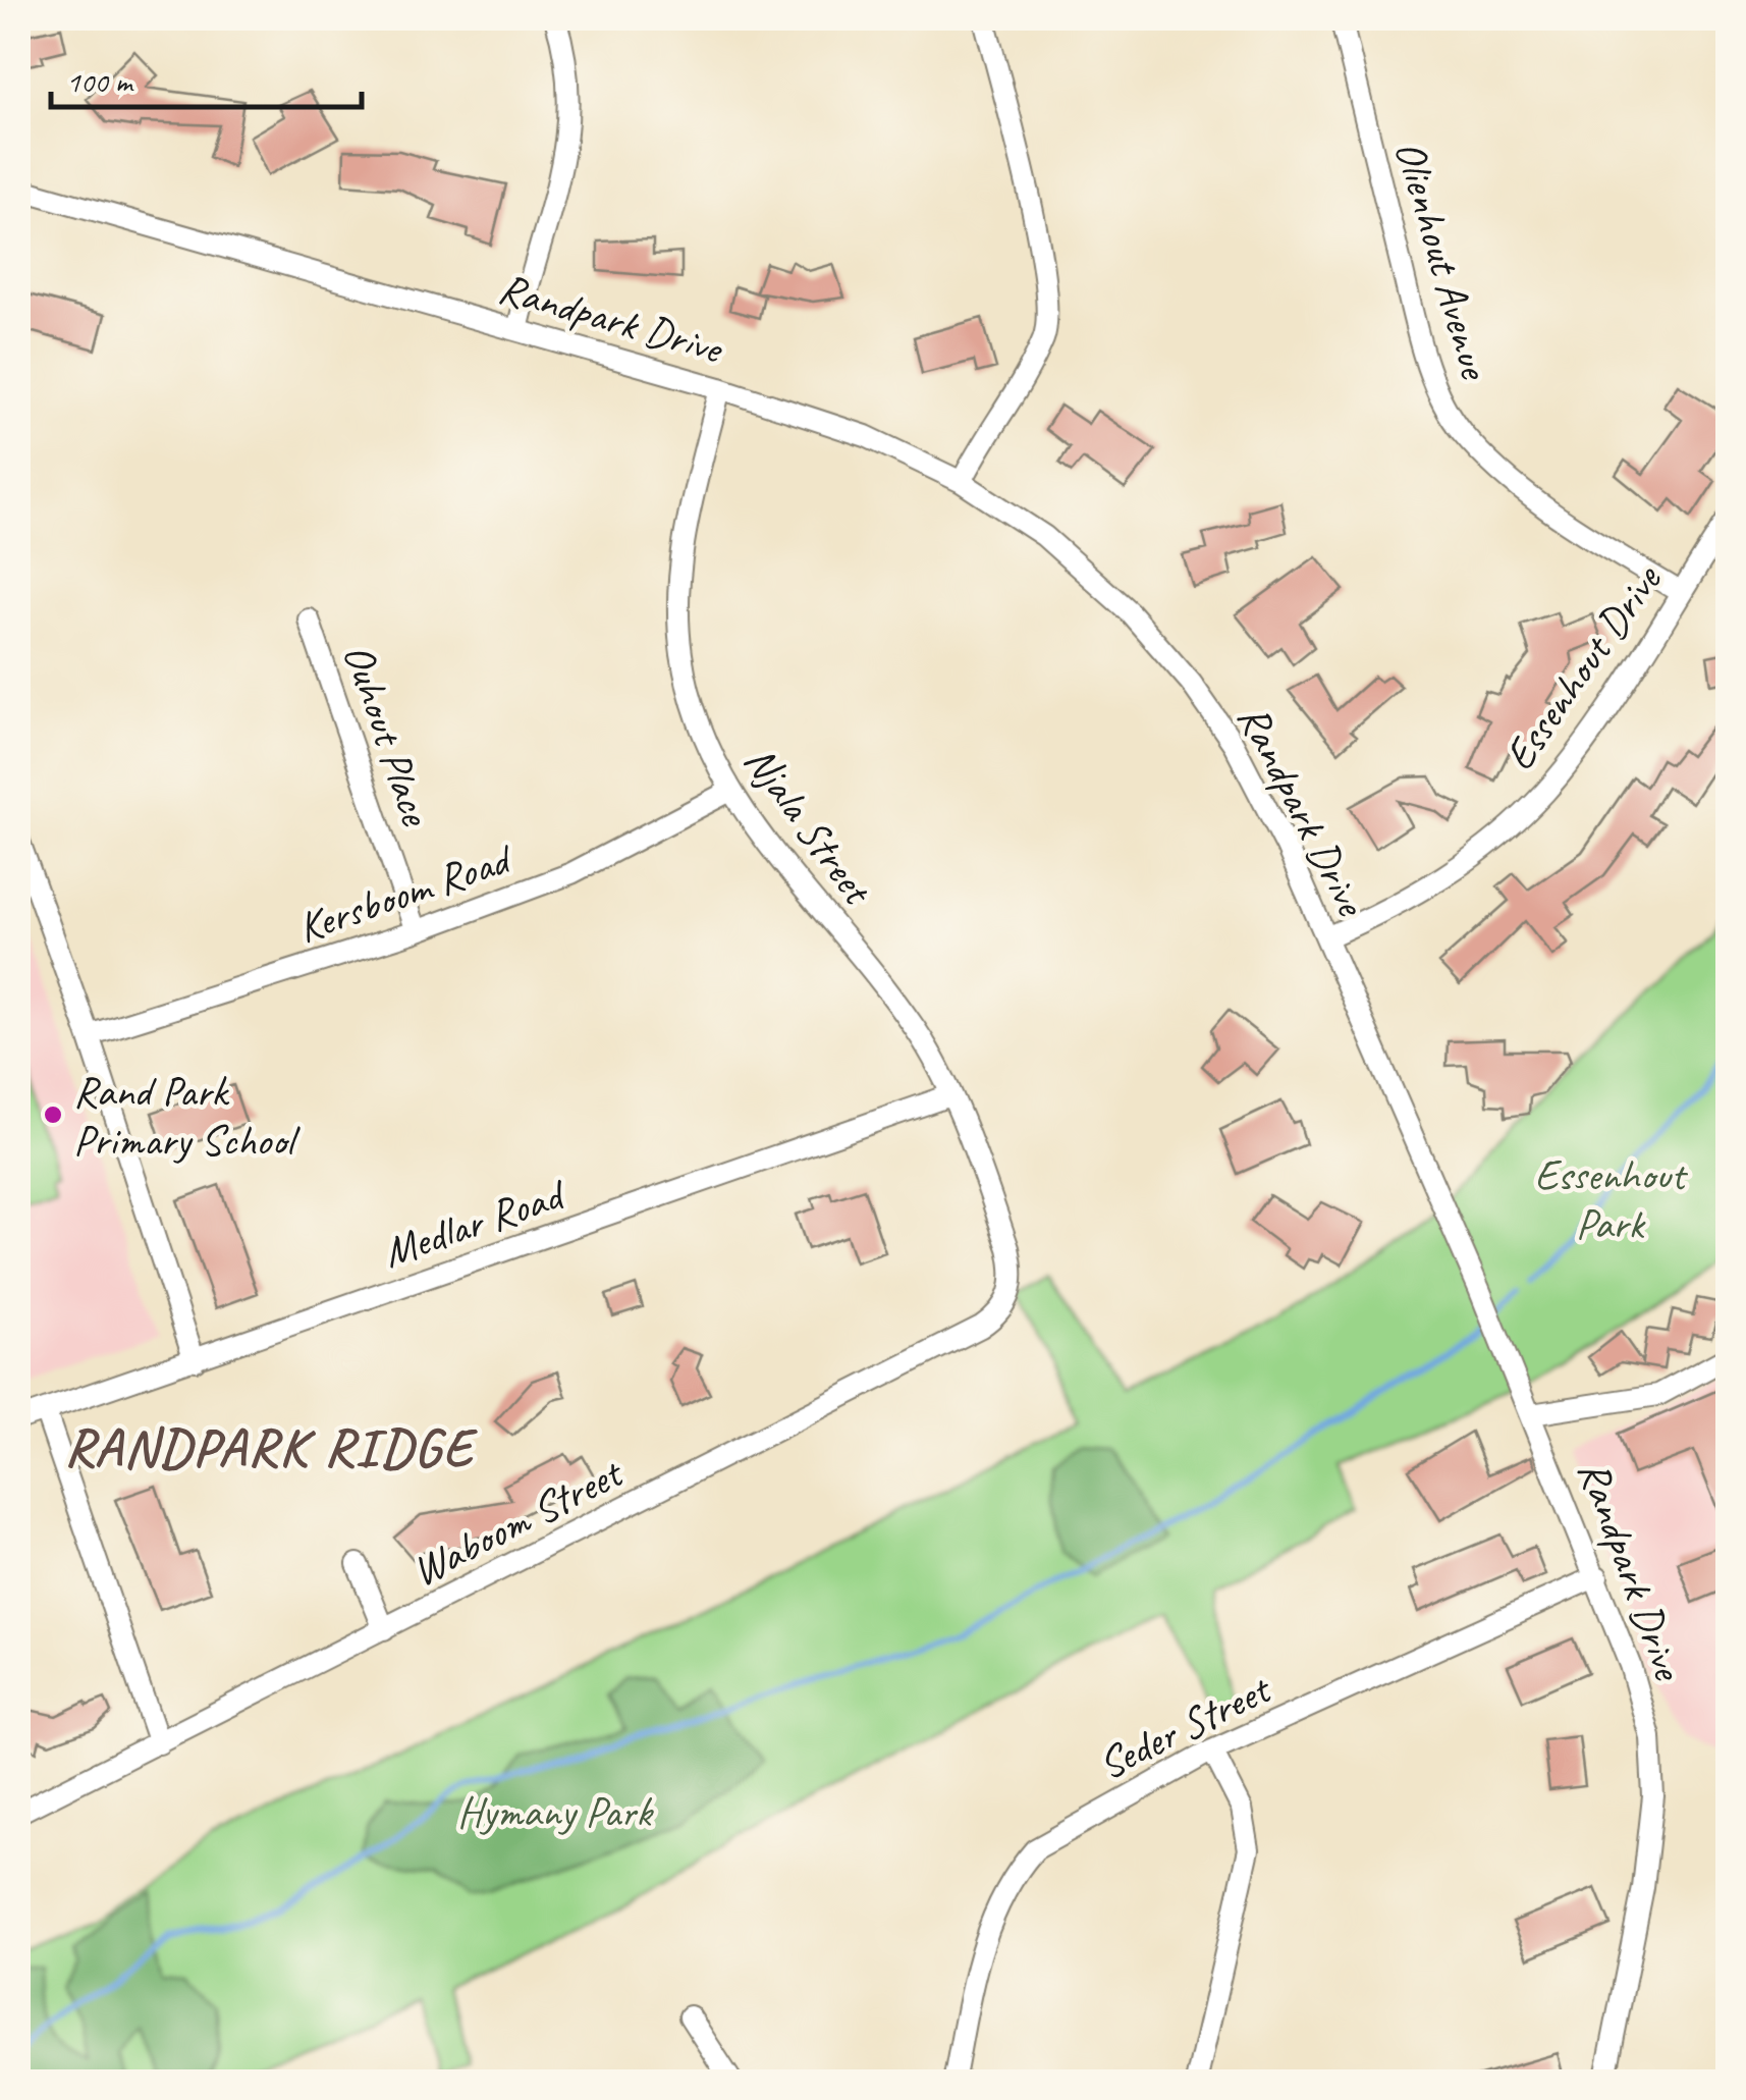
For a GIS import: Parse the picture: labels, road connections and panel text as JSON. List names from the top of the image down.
{
  "streets": {
    "street": [
      "Olienhout Avenue",
      "Randpark Drive",
      "Essenhout Drive",
      "Ouhout Place",
      "Njala Street",
      "Kersboom Road",
      "Medlar Road",
      "Waboom Street",
      "Seder Street"
    ]
  },
  "crossings": [
    ["Olienhout Avenue", "Essenhout Drive"],
    ["Randpark Drive", "Essenhout Drive"],
    ["Randpark Drive", "Njala Street"],
    ["Randpark Drive", "Seder Street"],
    ["Ouhout Place", "Kersboom Road"],
    ["Njala Street", "Kersboom Road"],
    ["Njala Street", "Medlar Road"],
    ["Njala Street", "Waboom Street"]
  ],
  "districts": ["RANDPARK RIDGE"],
  "parks": ["Essenhout Park", "Hymany Park"],
  "places": ["Rand Park Primary School"],
  "scale_bar": "100 m"
}
